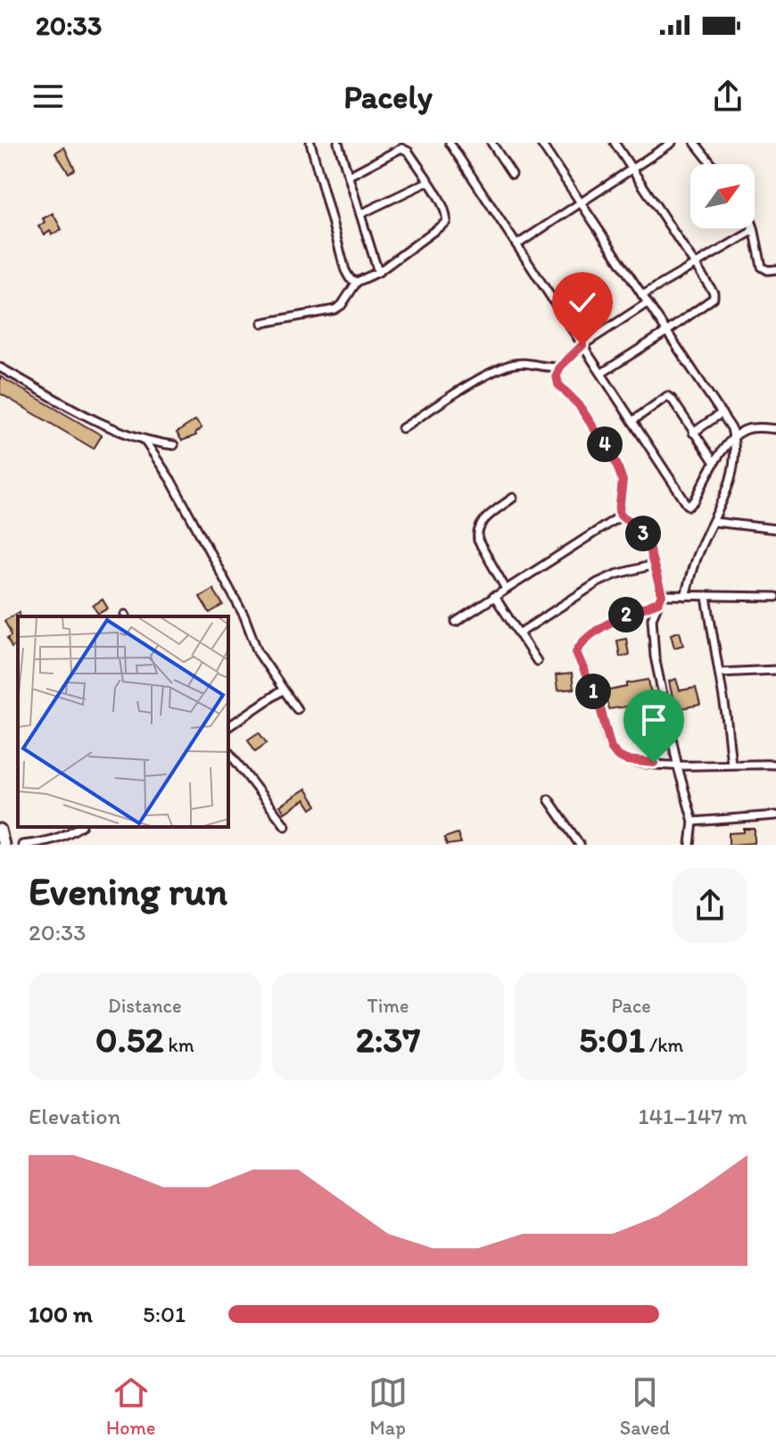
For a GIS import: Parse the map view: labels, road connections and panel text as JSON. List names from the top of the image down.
{
  "north": "top right",
  "page": {
    "status": "20:33",
    "header": "Pacely",
    "pins": [
      "4",
      "3",
      "2",
      "1"
    ],
    "heading": ["Evening run", "20:33"],
    "stats": [
      ["Distance", "0.52 km"],
      ["Time", "2:37"],
      ["Pace", "5:01 /km"]
    ],
    "chart": ["Elevation", "141–147 m"],
    "list": [
      {
        "name": "100 m",
        "note": "5:01"
      }
    ],
    "tabs": ["Home", "Map", "Saved"]
  }
}
